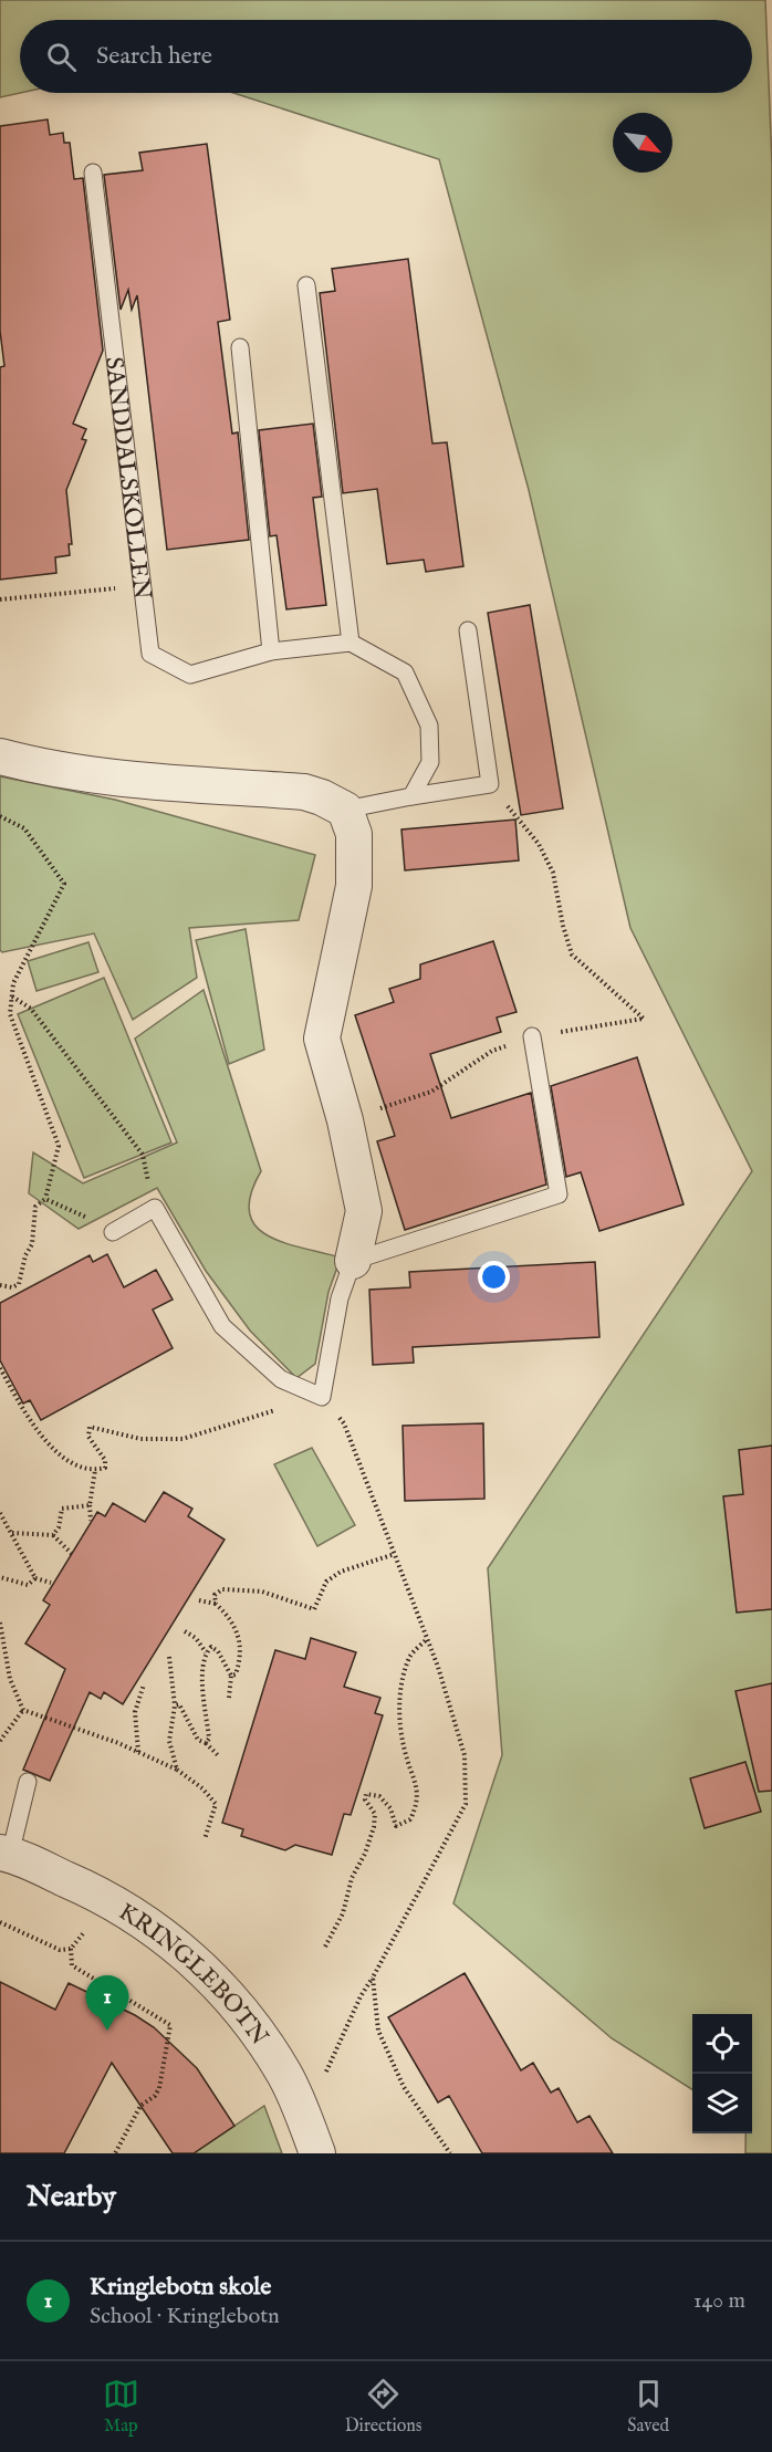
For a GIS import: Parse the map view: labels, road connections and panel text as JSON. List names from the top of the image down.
{
  "streets": {
    "street": ["KRINGLEBOTN"],
    "lane": ["SANDDALSKOLLEN"]
  },
  "north": "bottom right",
  "page": {
    "search": "Search here",
    "pins": "1",
    "heading": "Nearby",
    "list": [
      {
        "mark": "1",
        "name": "Kringlebotn skole",
        "note": "School · Kringlebotn",
        "value": "140 m"
      }
    ],
    "nav": ["Map", "Directions", "Saved"]
  }
}
